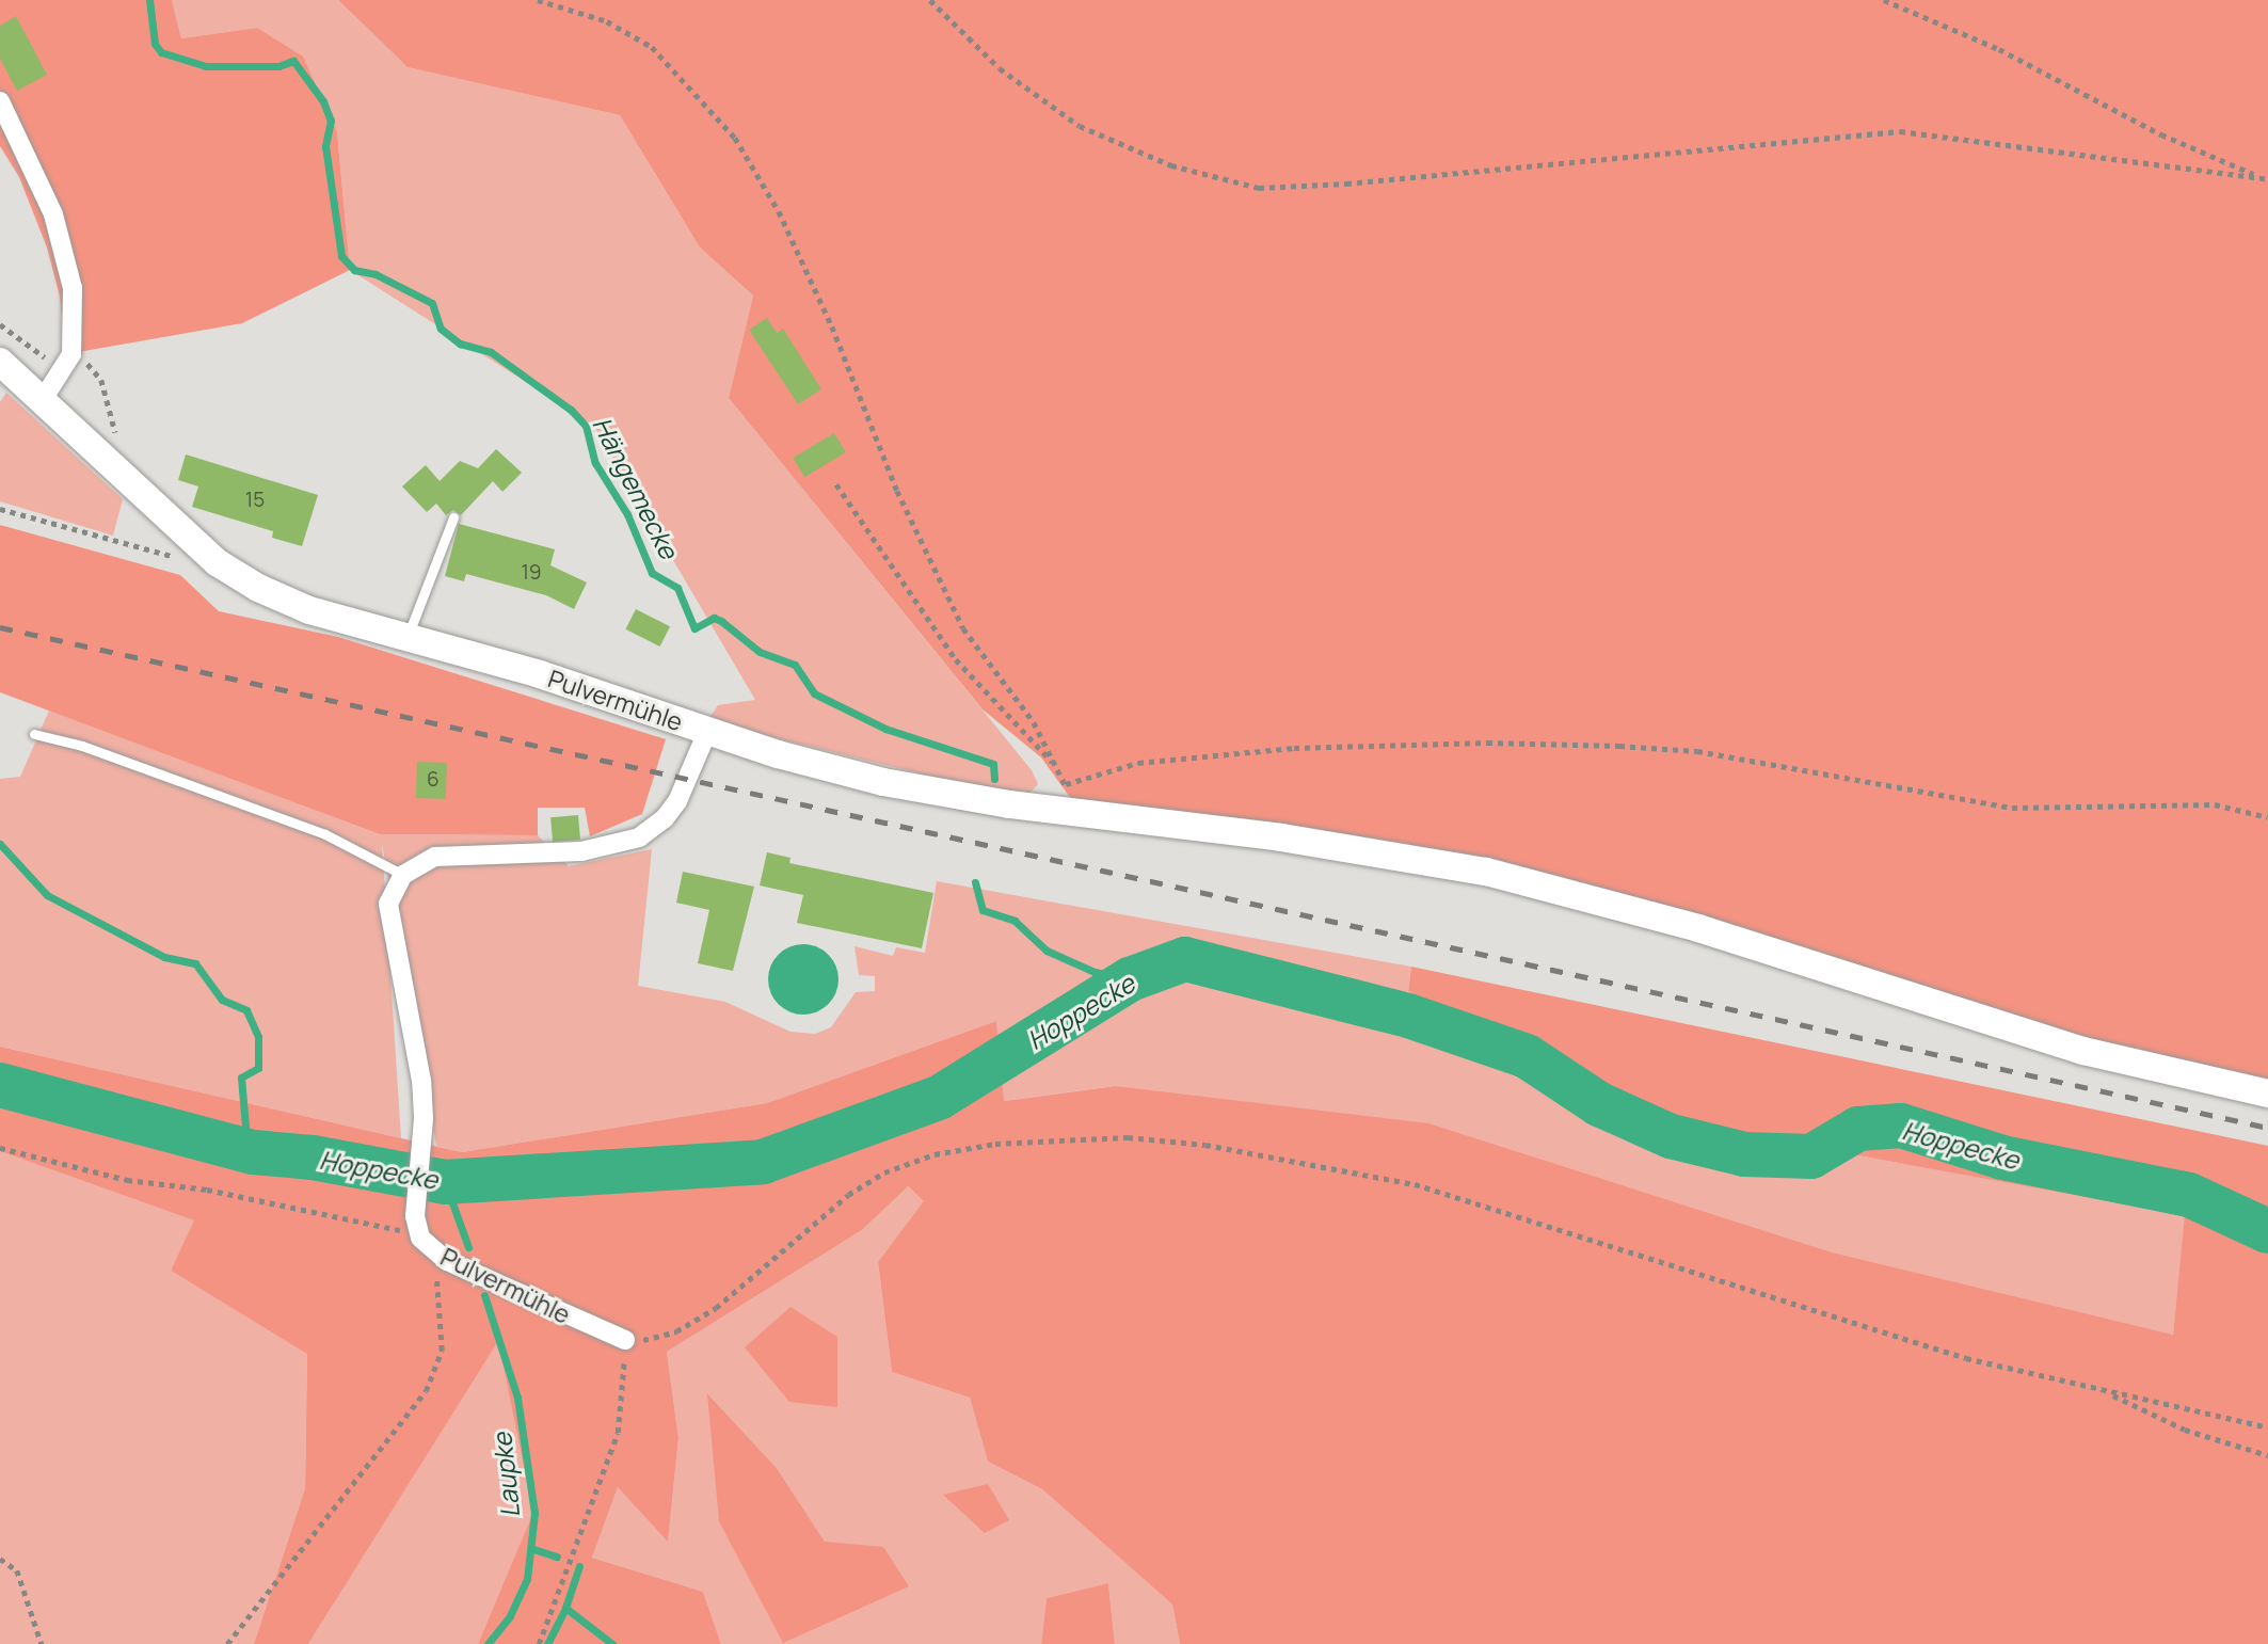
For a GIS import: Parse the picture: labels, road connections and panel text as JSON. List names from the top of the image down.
{
  "streets": {
    "main road": ["Pulvermühle"]
  },
  "water": ["Hängemecke", "Hoppecke", "Laupke"],
  "house_numbers": ["15", "19", "6"]
}
